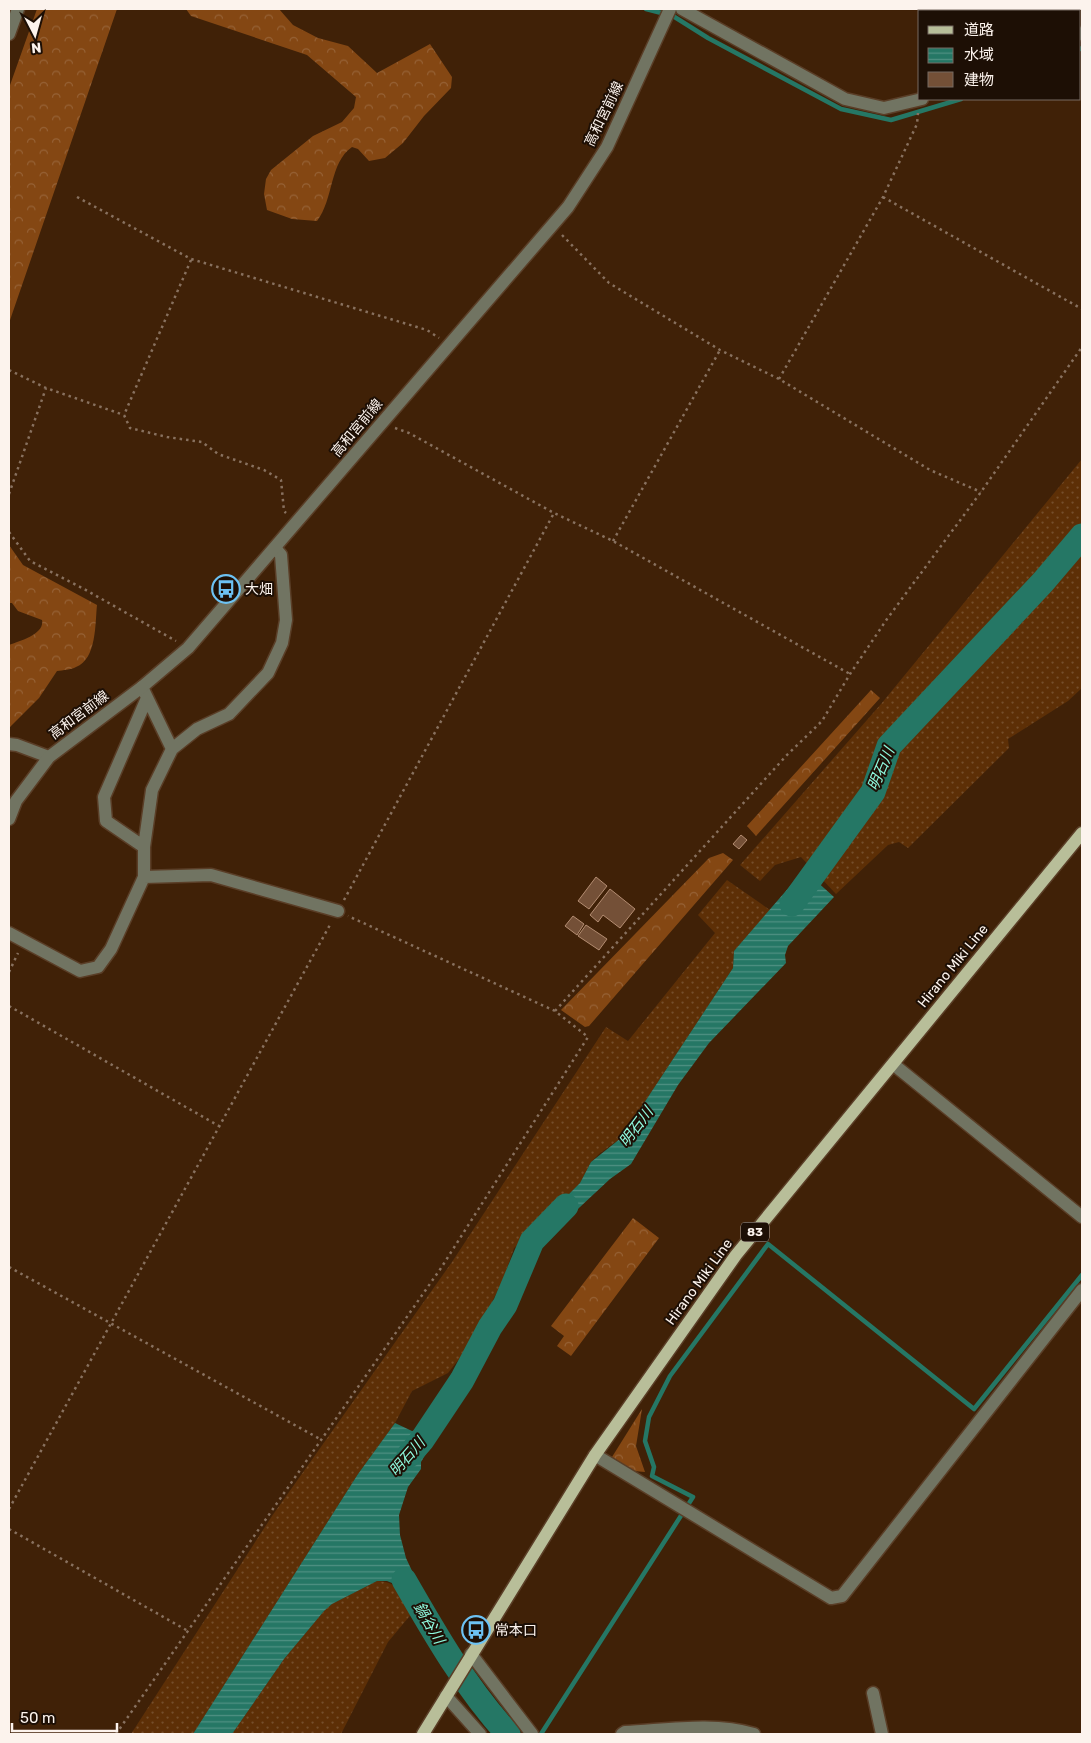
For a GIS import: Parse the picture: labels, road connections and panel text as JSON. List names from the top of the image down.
{
  "streets": {
    "main road": ["Hirano Miki Line", "83"],
    "street": ["高和宮前線"]
  },
  "water": ["明石川", "鍋谷川"],
  "places": {
    "bus stop": ["大畑", "常本口"]
  },
  "legend": ["道路", "水域", "建物"],
  "scale_bar": "50 m",
  "north": "bottom"
}
